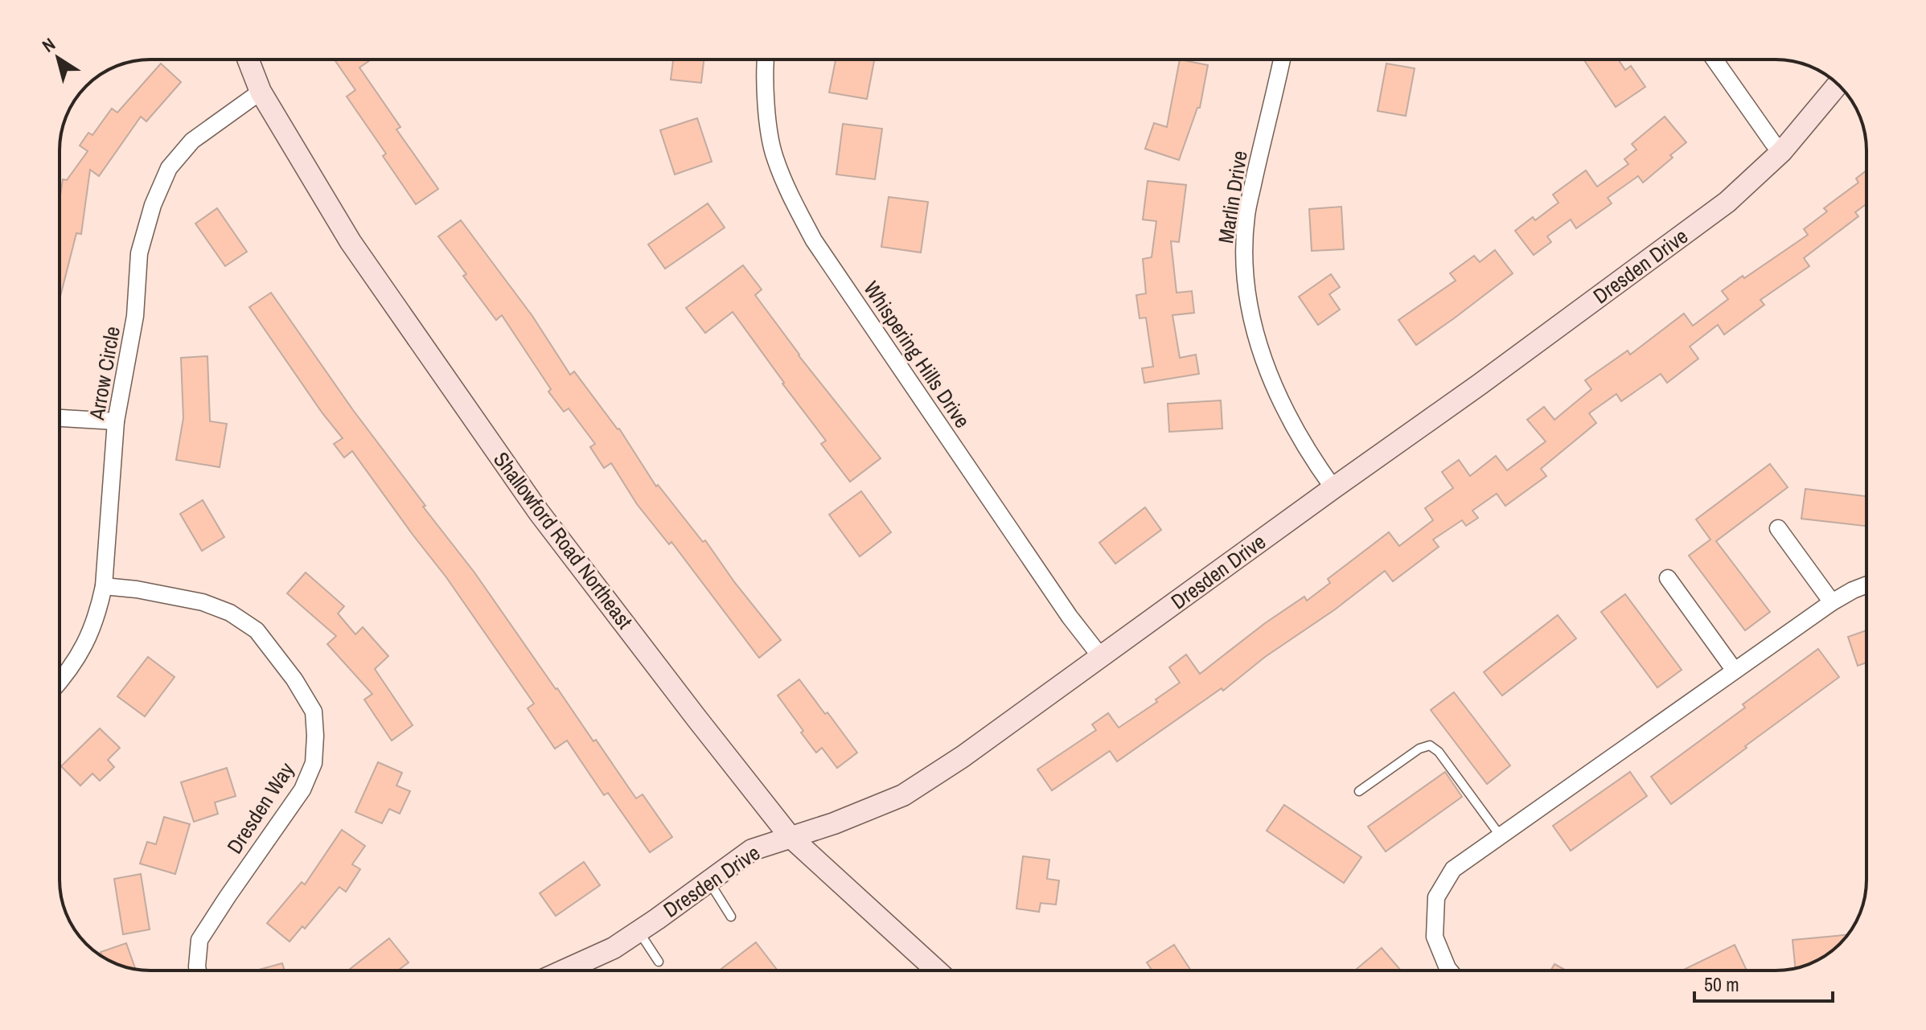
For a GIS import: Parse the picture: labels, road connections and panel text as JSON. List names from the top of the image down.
{
  "streets": {
    "street": [
      "Marlin Drive",
      "Dresden Drive",
      "Whispering Hills Drive",
      "Arrow Circle",
      "Shallowford Road Northeast",
      "Dresden Way"
    ]
  },
  "crossings": [
    ["Marlin Drive", "Dresden Drive"],
    ["Dresden Drive", "Whispering Hills Drive"],
    ["Dresden Drive", "Shallowford Road Northeast"],
    ["Arrow Circle", "Shallowford Road Northeast"],
    ["Arrow Circle", "Dresden Way"]
  ],
  "scale_bar": "50 m",
  "north": "top left"
}
